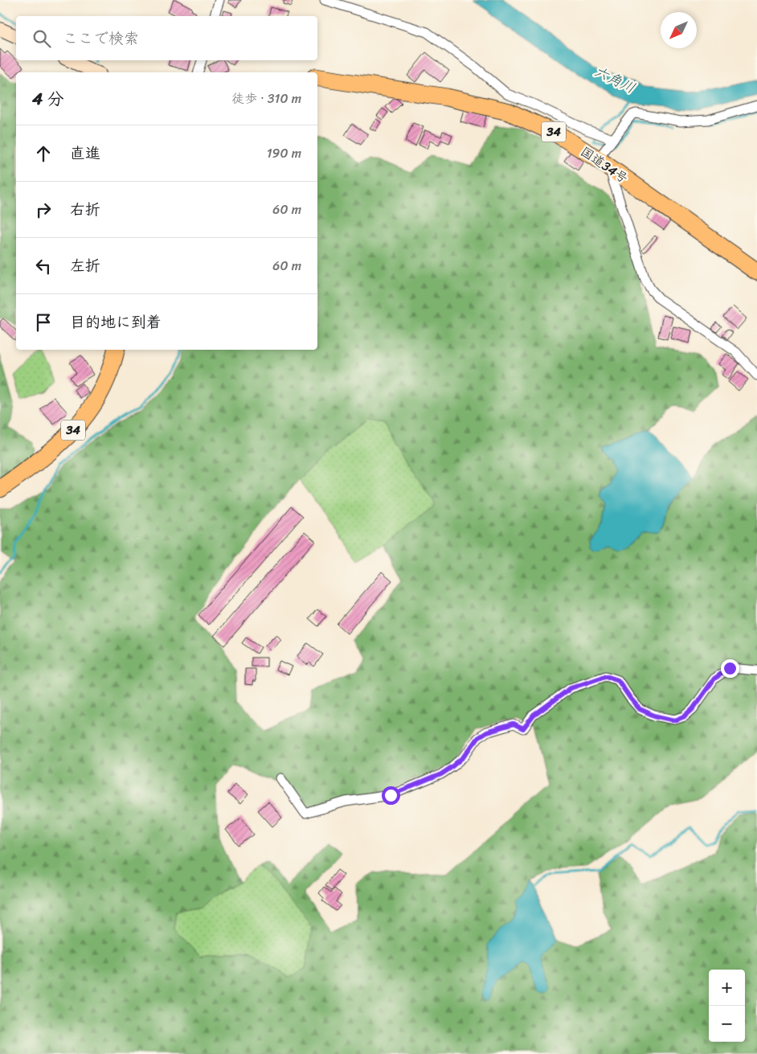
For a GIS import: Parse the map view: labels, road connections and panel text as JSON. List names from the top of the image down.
{
  "streets": {
    "highway": ["34", "国道34号"]
  },
  "water": ["六角川"],
  "north": "bottom left",
  "page": {
    "search": "ここで検索",
    "heading": ["4 分", "徒歩 · 310 m"],
    "list": [
      ["直進", "190 m"],
      ["右折", "60 m"],
      ["左折", "60 m"],
      "目的地に到着"
    ],
    "map_buttons": ["+", "−"]
  }
}
